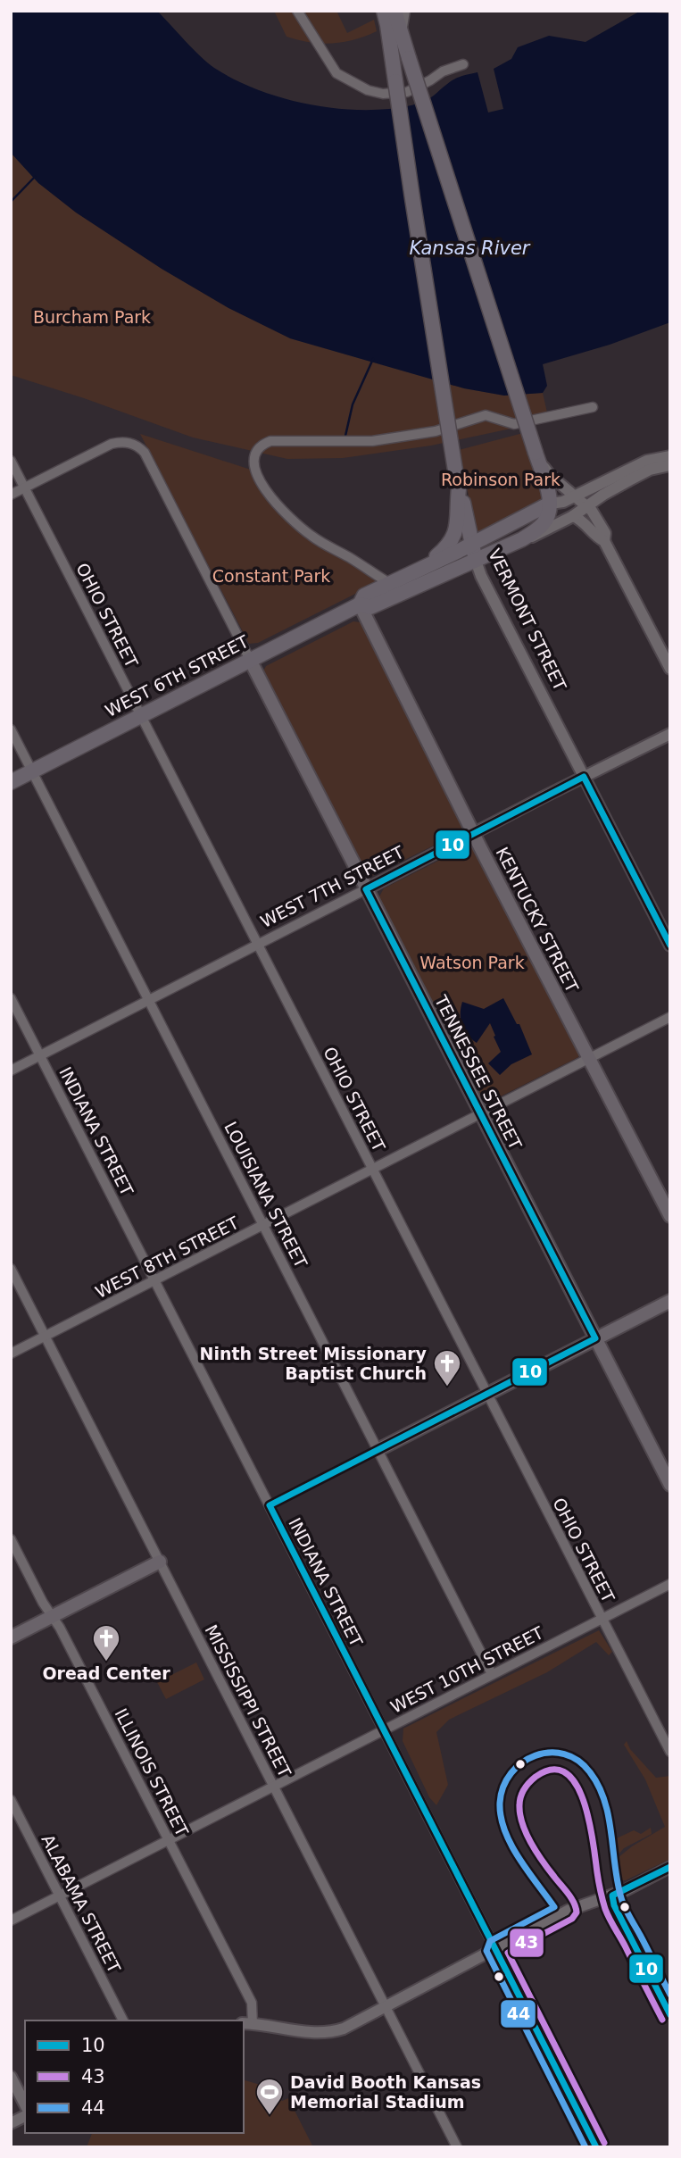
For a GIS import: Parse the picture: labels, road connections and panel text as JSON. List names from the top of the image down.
{
  "streets": {
    "highway": ["VERMONT STREET", "WEST 6TH STREET"],
    "main road": ["KENTUCKY STREET", "TENNESSEE STREET"],
    "street": [
      "OHIO STREET",
      "WEST 7TH STREET",
      "INDIANA STREET",
      "LOUISIANA STREET",
      "WEST 8TH STREET",
      "WEST 10TH STREET",
      "MISSISSIPPI STREET",
      "ILLINOIS STREET",
      "ALABAMA STREET"
    ]
  },
  "crossings": [
    ["OHIO STREET", "WEST 6TH STREET"],
    ["OHIO STREET", "WEST 7TH STREET"],
    ["OHIO STREET", "TENNESSEE STREET"],
    ["OHIO STREET", "WEST 8TH STREET"],
    ["OHIO STREET", "WEST 10TH STREET"],
    ["VERMONT STREET", "WEST 6TH STREET"],
    ["VERMONT STREET", "WEST 7TH STREET"],
    ["WEST 6TH STREET", "KENTUCKY STREET"],
    ["WEST 6TH STREET", "TENNESSEE STREET"],
    ["WEST 6TH STREET", "LOUISIANA STREET"],
    ["WEST 7TH STREET", "KENTUCKY STREET"],
    ["WEST 7TH STREET", "TENNESSEE STREET"],
    ["WEST 7TH STREET", "INDIANA STREET"],
    ["WEST 7TH STREET", "LOUISIANA STREET"],
    ["KENTUCKY STREET", "WEST 8TH STREET"],
    ["TENNESSEE STREET", "WEST 8TH STREET"],
    ["INDIANA STREET", "WEST 8TH STREET"],
    ["INDIANA STREET", "WEST 10TH STREET"],
    ["LOUISIANA STREET", "WEST 8TH STREET"],
    ["LOUISIANA STREET", "WEST 10TH STREET"],
    ["WEST 8TH STREET", "MISSISSIPPI STREET"],
    ["WEST 10TH STREET", "MISSISSIPPI STREET"],
    ["WEST 10TH STREET", "ILLINOIS STREET"],
    ["WEST 10TH STREET", "ALABAMA STREET"]
  ],
  "water": ["Kansas River"],
  "parks": [
    "Burcham Park",
    "Robinson Park",
    "Constant Park",
    "Watson Park"
  ],
  "places": {
    "church": ["Ninth Street Missionary Baptist Church", "Oread Center"],
    "sports": ["David Booth Kansas Memorial Stadium"]
  },
  "lines": ["transit line 10", "transit line 44", "transit line 43"],
  "legend": ["10", "43", "44"]
}
